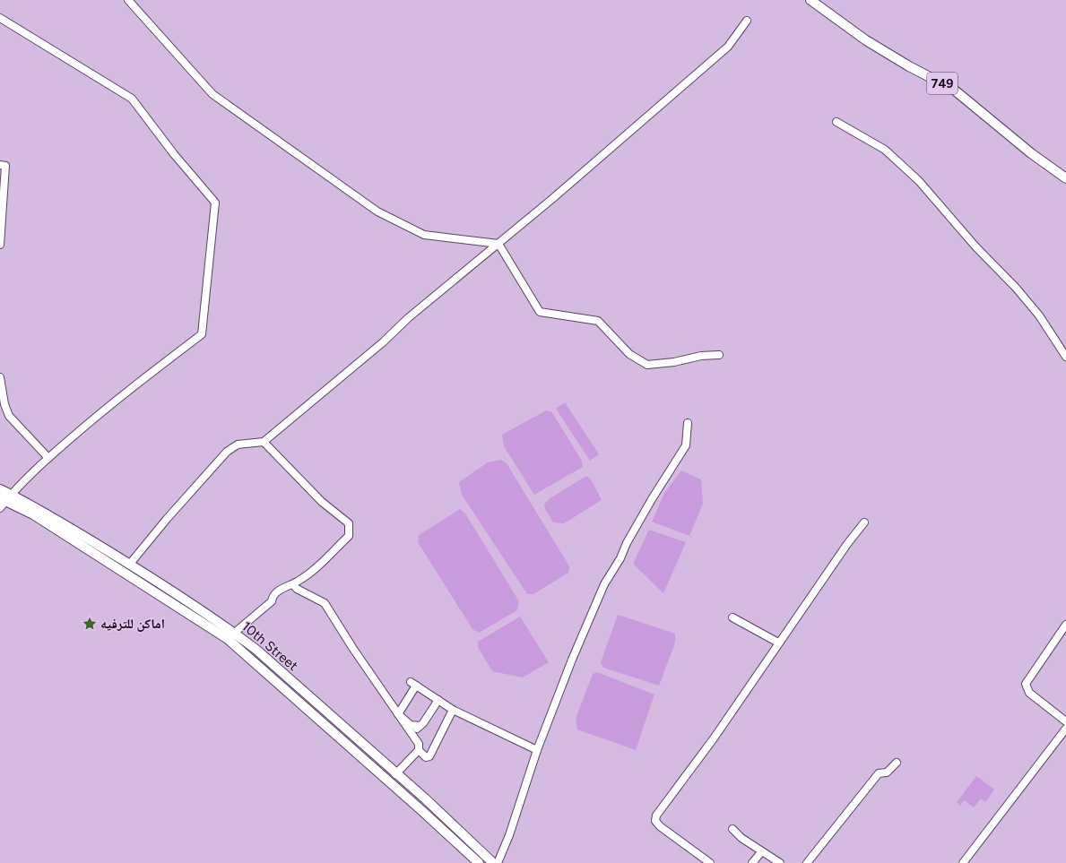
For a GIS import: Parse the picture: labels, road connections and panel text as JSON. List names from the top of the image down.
{
  "streets": {
    "main road": ["749", "10th Street"]
  },
  "places": {
    "place": ["اماكن للترفيه"]
  }
}
